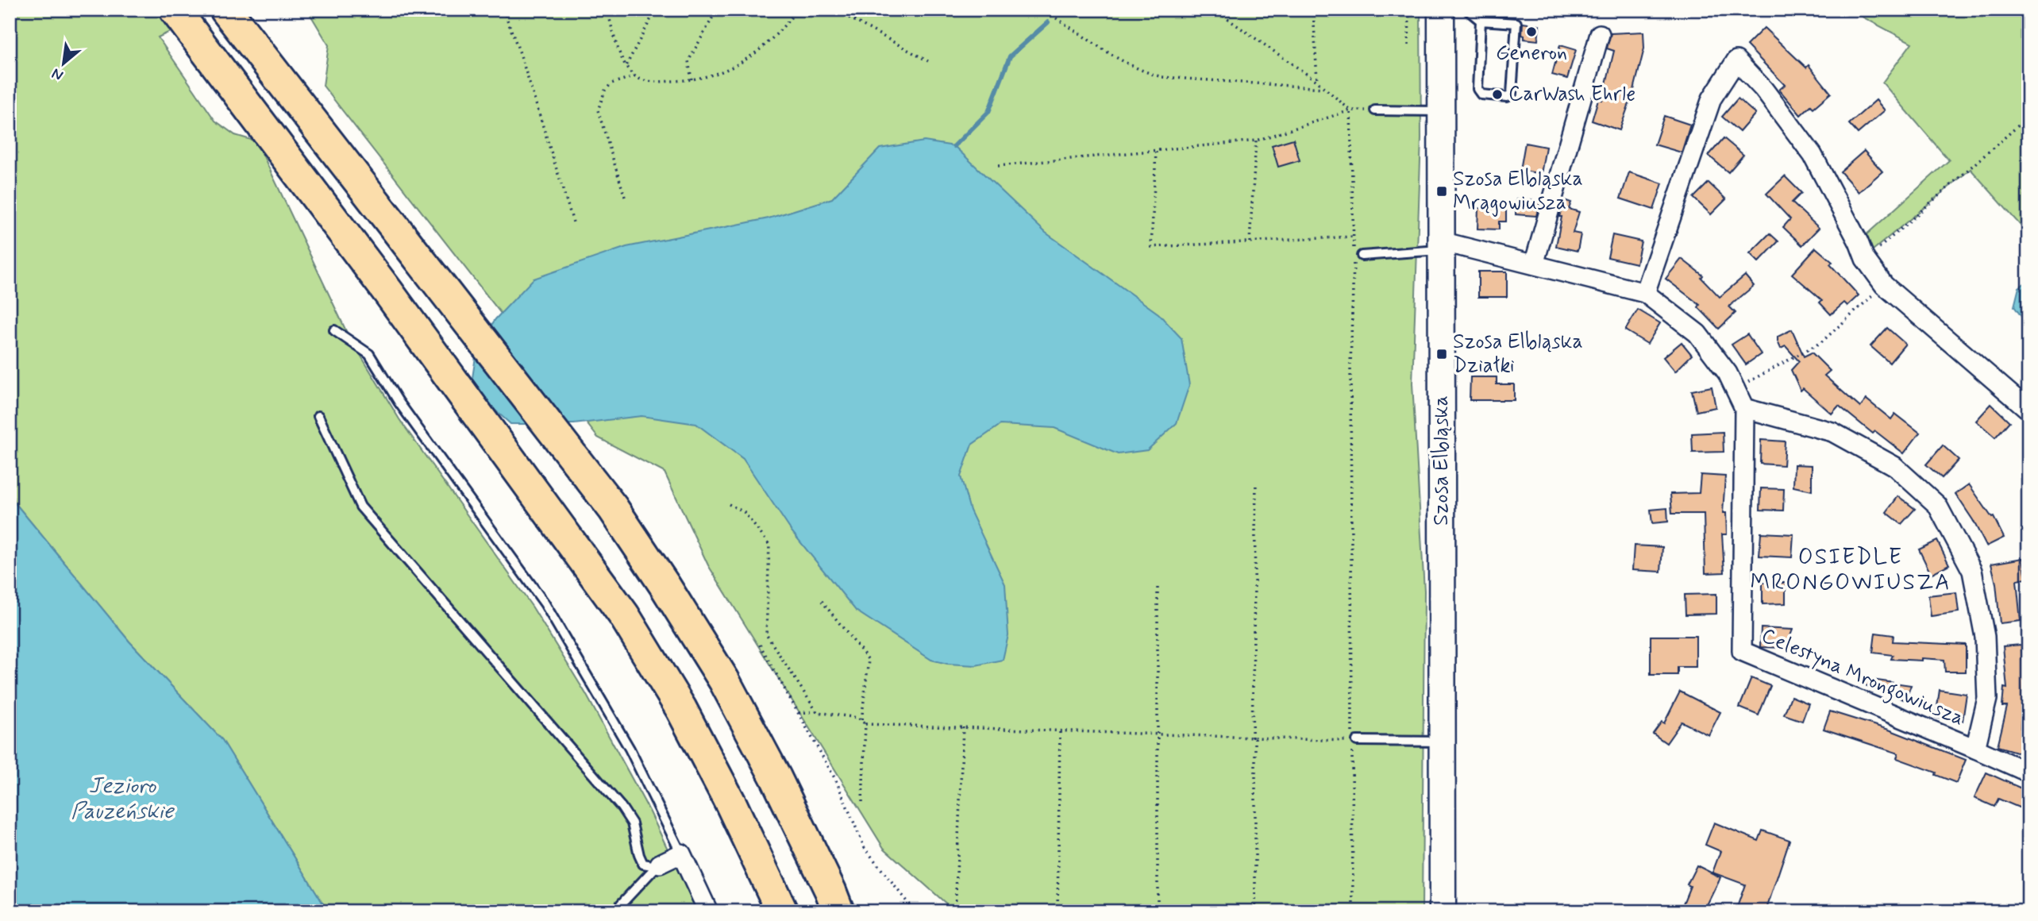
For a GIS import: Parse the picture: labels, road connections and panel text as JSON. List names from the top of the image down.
{
  "streets": {
    "main road": ["Szosa Elbląska"],
    "street": ["Celestyna Mrongowiusza"]
  },
  "crossings": [
    ["Szosa Elbląska", "Celestyna Mrongowiusza"]
  ],
  "districts": ["OSIEDLE MRONGOWIUSZA"],
  "water": ["Jezioro Pauzeńskie"],
  "places": {
    "other": ["Generon", "CarWash Ehrle"],
    "transit": ["Szosa Elbląska Mrągowiusza", "Szosa Elbląska Działki"]
  },
  "north": "bottom left"
}
